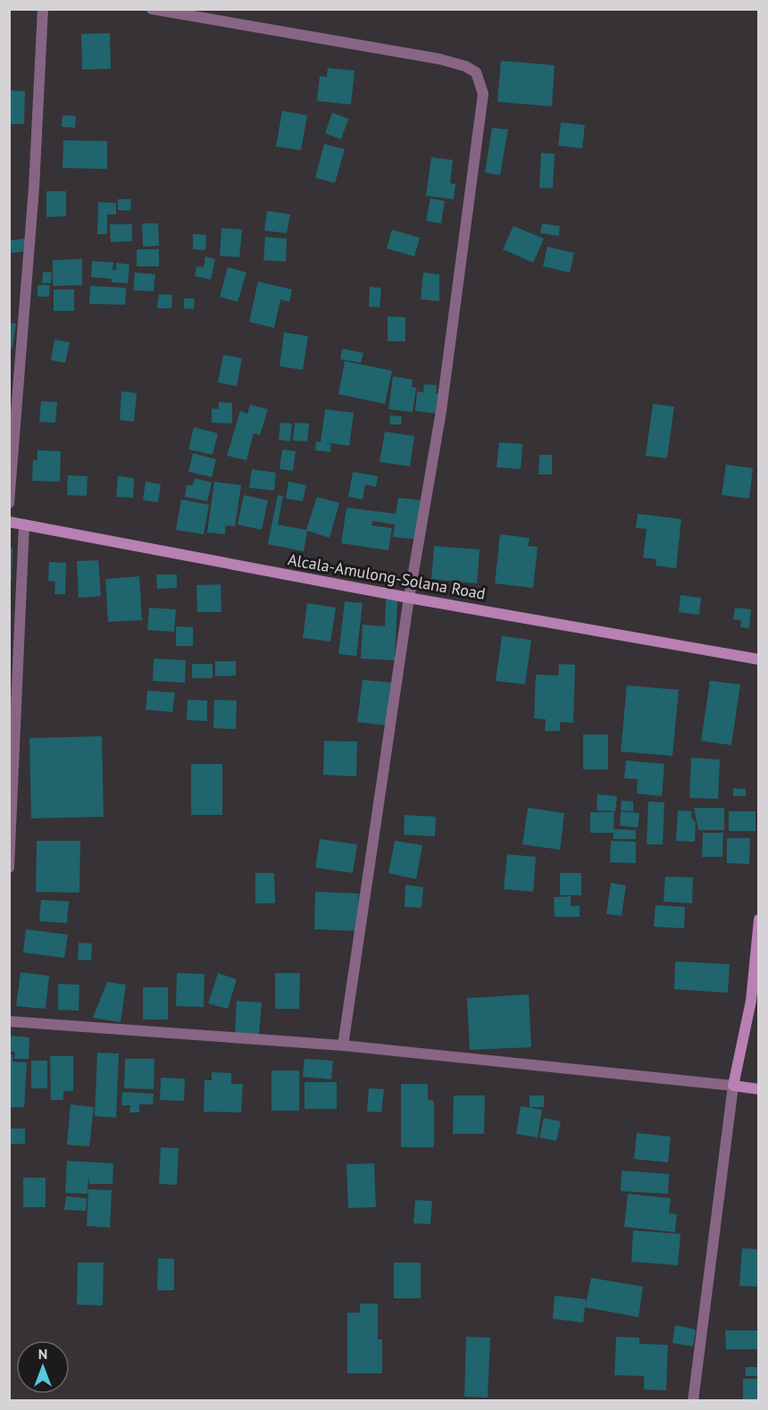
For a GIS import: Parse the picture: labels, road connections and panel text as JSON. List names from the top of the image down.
{
  "streets": {
    "main road": ["Alcala-Amulong-Solana Road"]
  },
  "north": "top"
}
